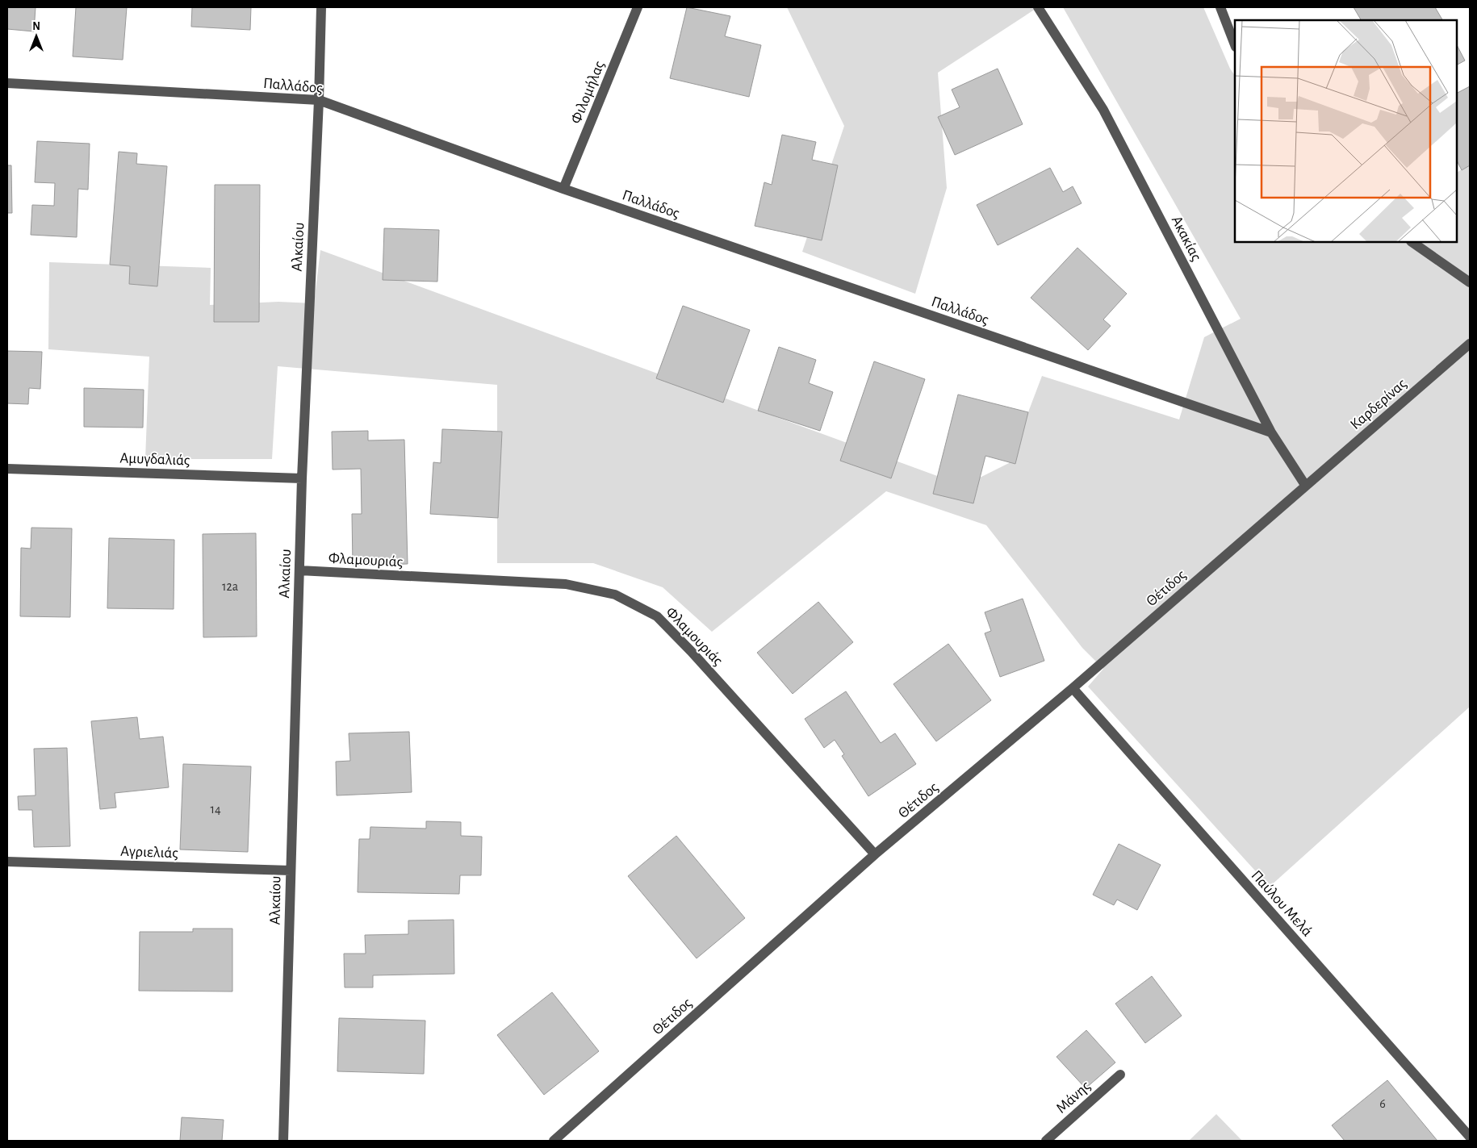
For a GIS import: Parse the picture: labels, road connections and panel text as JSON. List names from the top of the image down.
{
  "streets": {
    "street": [
      "Παλλάδος",
      "Φιλομήλας",
      "Ακακίας",
      "Αλκαίου",
      "Καρδερίνας",
      "Αμυγδαλιάς",
      "Φλαμουριάς",
      "Θέτιδος",
      "Αγριελιάς",
      "Παύλου Μελά",
      "Μάνης"
    ]
  },
  "crossings": [
    ["Παλλάδος", "Φιλομήλας"],
    ["Παλλάδος", "Ακακίας"],
    ["Παλλάδος", "Αλκαίου"],
    ["Ακακίας", "Καρδερίνας"],
    ["Ακακίας", "Θέτιδος"],
    ["Αλκαίου", "Αμυγδαλιάς"],
    ["Αλκαίου", "Φλαμουριάς"],
    ["Αλκαίου", "Αγριελιάς"],
    ["Καρδερίνας", "Θέτιδος"],
    ["Φλαμουριάς", "Θέτιδος"],
    ["Θέτιδος", "Παύλου Μελά"]
  ],
  "house_numbers": ["12a", "14", "6"],
  "north": "top"
}
